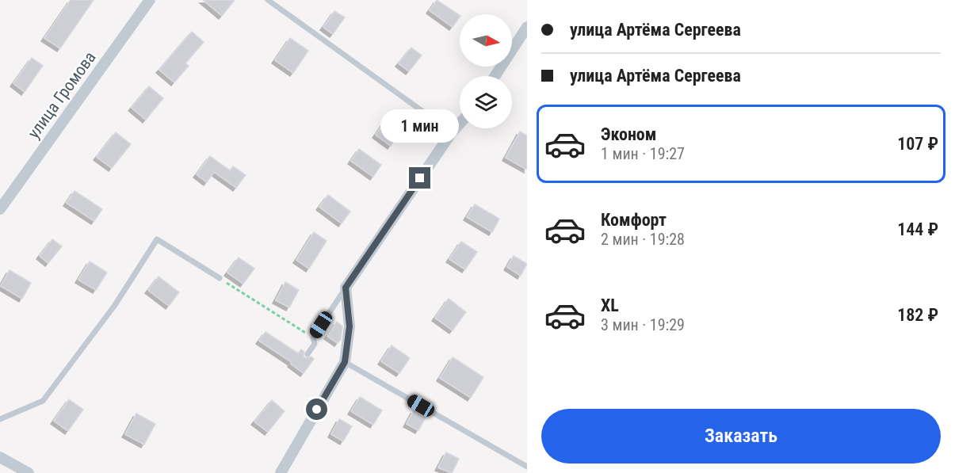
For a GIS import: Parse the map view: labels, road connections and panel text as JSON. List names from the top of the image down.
{
  "streets": {
    "street": ["улица Громова"]
  },
  "north": "right",
  "page": {
    "banner": ["улица Артёма Сергеева", "улица Артёма Сергеева"],
    "list": [
      {
        "name": "Эконом",
        "note": "1 мин · 19:27",
        "value": "107 ₽"
      },
      {
        "name": "Комфорт",
        "note": "2 мин · 19:28",
        "value": "144 ₽"
      },
      {
        "name": "XL",
        "note": "3 мин · 19:29",
        "value": "182 ₽"
      }
    ],
    "bubble": "1 мин",
    "buttons": "Заказать"
  }
}
